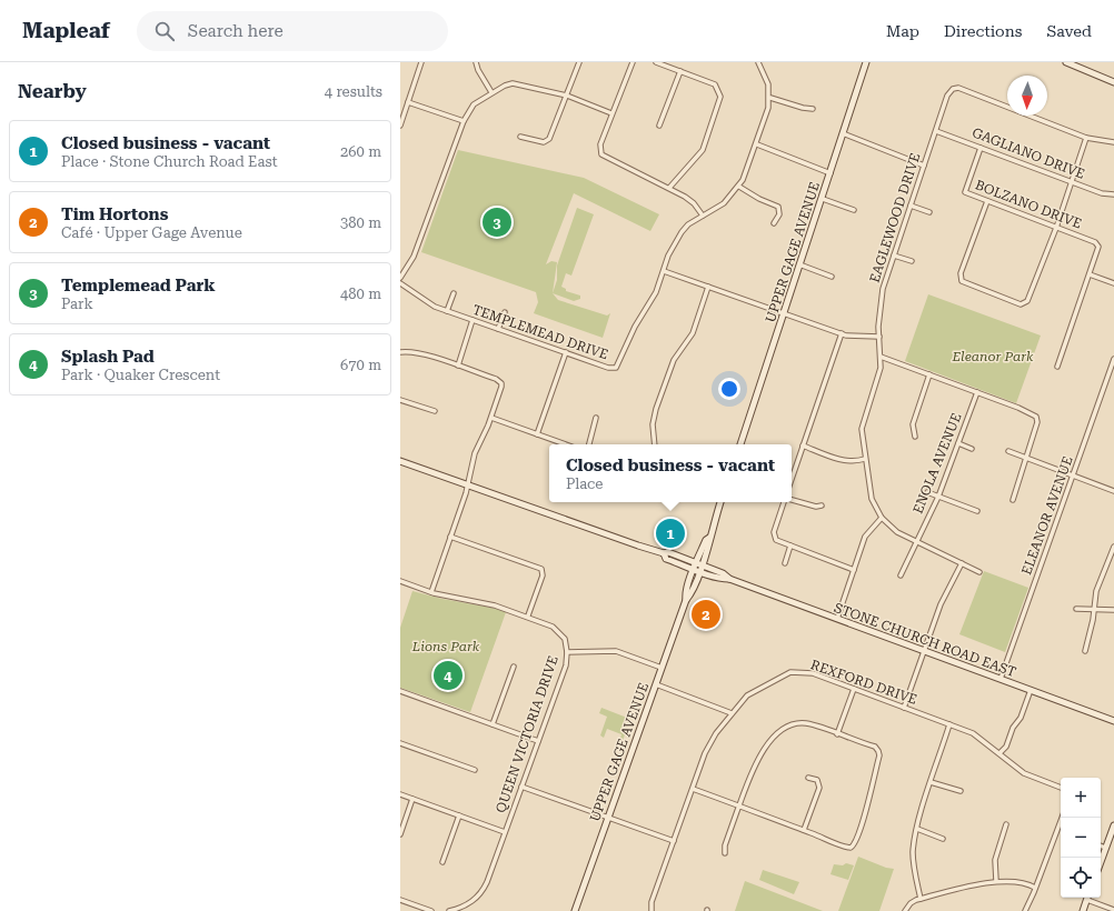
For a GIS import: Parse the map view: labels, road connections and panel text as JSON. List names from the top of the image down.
{
  "streets": {
    "main road": ["UPPER GAGE AVENUE", "STONE CHURCH ROAD EAST"],
    "street": [
      "GAGLIANO DRIVE",
      "BOLZANO DRIVE",
      "EAGLEWOOD DRIVE",
      "TEMPLEMEAD DRIVE",
      "ENOLA AVENUE",
      "ELEANOR AVENUE",
      "REXFORD DRIVE",
      "QUEEN VICTORIA DRIVE"
    ]
  },
  "crossings": [
    ["GAGLIANO DRIVE", "BOLZANO DRIVE"],
    ["GAGLIANO DRIVE", "EAGLEWOOD DRIVE"],
    ["EAGLEWOOD DRIVE", "ENOLA AVENUE"],
    ["UPPER GAGE AVENUE", "STONE CHURCH ROAD EAST"],
    ["ELEANOR AVENUE", "STONE CHURCH ROAD EAST"]
  ],
  "parks": ["Eleanor Park", "Lions Park"],
  "north": "bottom",
  "page": {
    "header": "Mapleaf",
    "search": "Search here",
    "nav": ["Map", "Directions", "Saved"],
    "heading": ["Nearby", "4 results"],
    "list": [
      {
        "mark": "1",
        "name": "Closed business - vacant",
        "note": "Place · Stone Church Road East",
        "value": "260 m"
      },
      {
        "mark": "2",
        "name": "Tim Hortons",
        "note": "Café · Upper Gage Avenue",
        "value": "380 m"
      },
      {
        "mark": "3",
        "name": "Templemead Park",
        "note": "Park",
        "value": "480 m"
      },
      {
        "mark": "4",
        "name": "Splash Pad",
        "note": "Park · Quaker Crescent",
        "value": "670 m"
      }
    ],
    "pins": [
      "3",
      "1",
      "2",
      "4"
    ],
    "popup": ["Closed business - vacant", "Place"],
    "map_buttons": ["+", "−"]
  }
}
